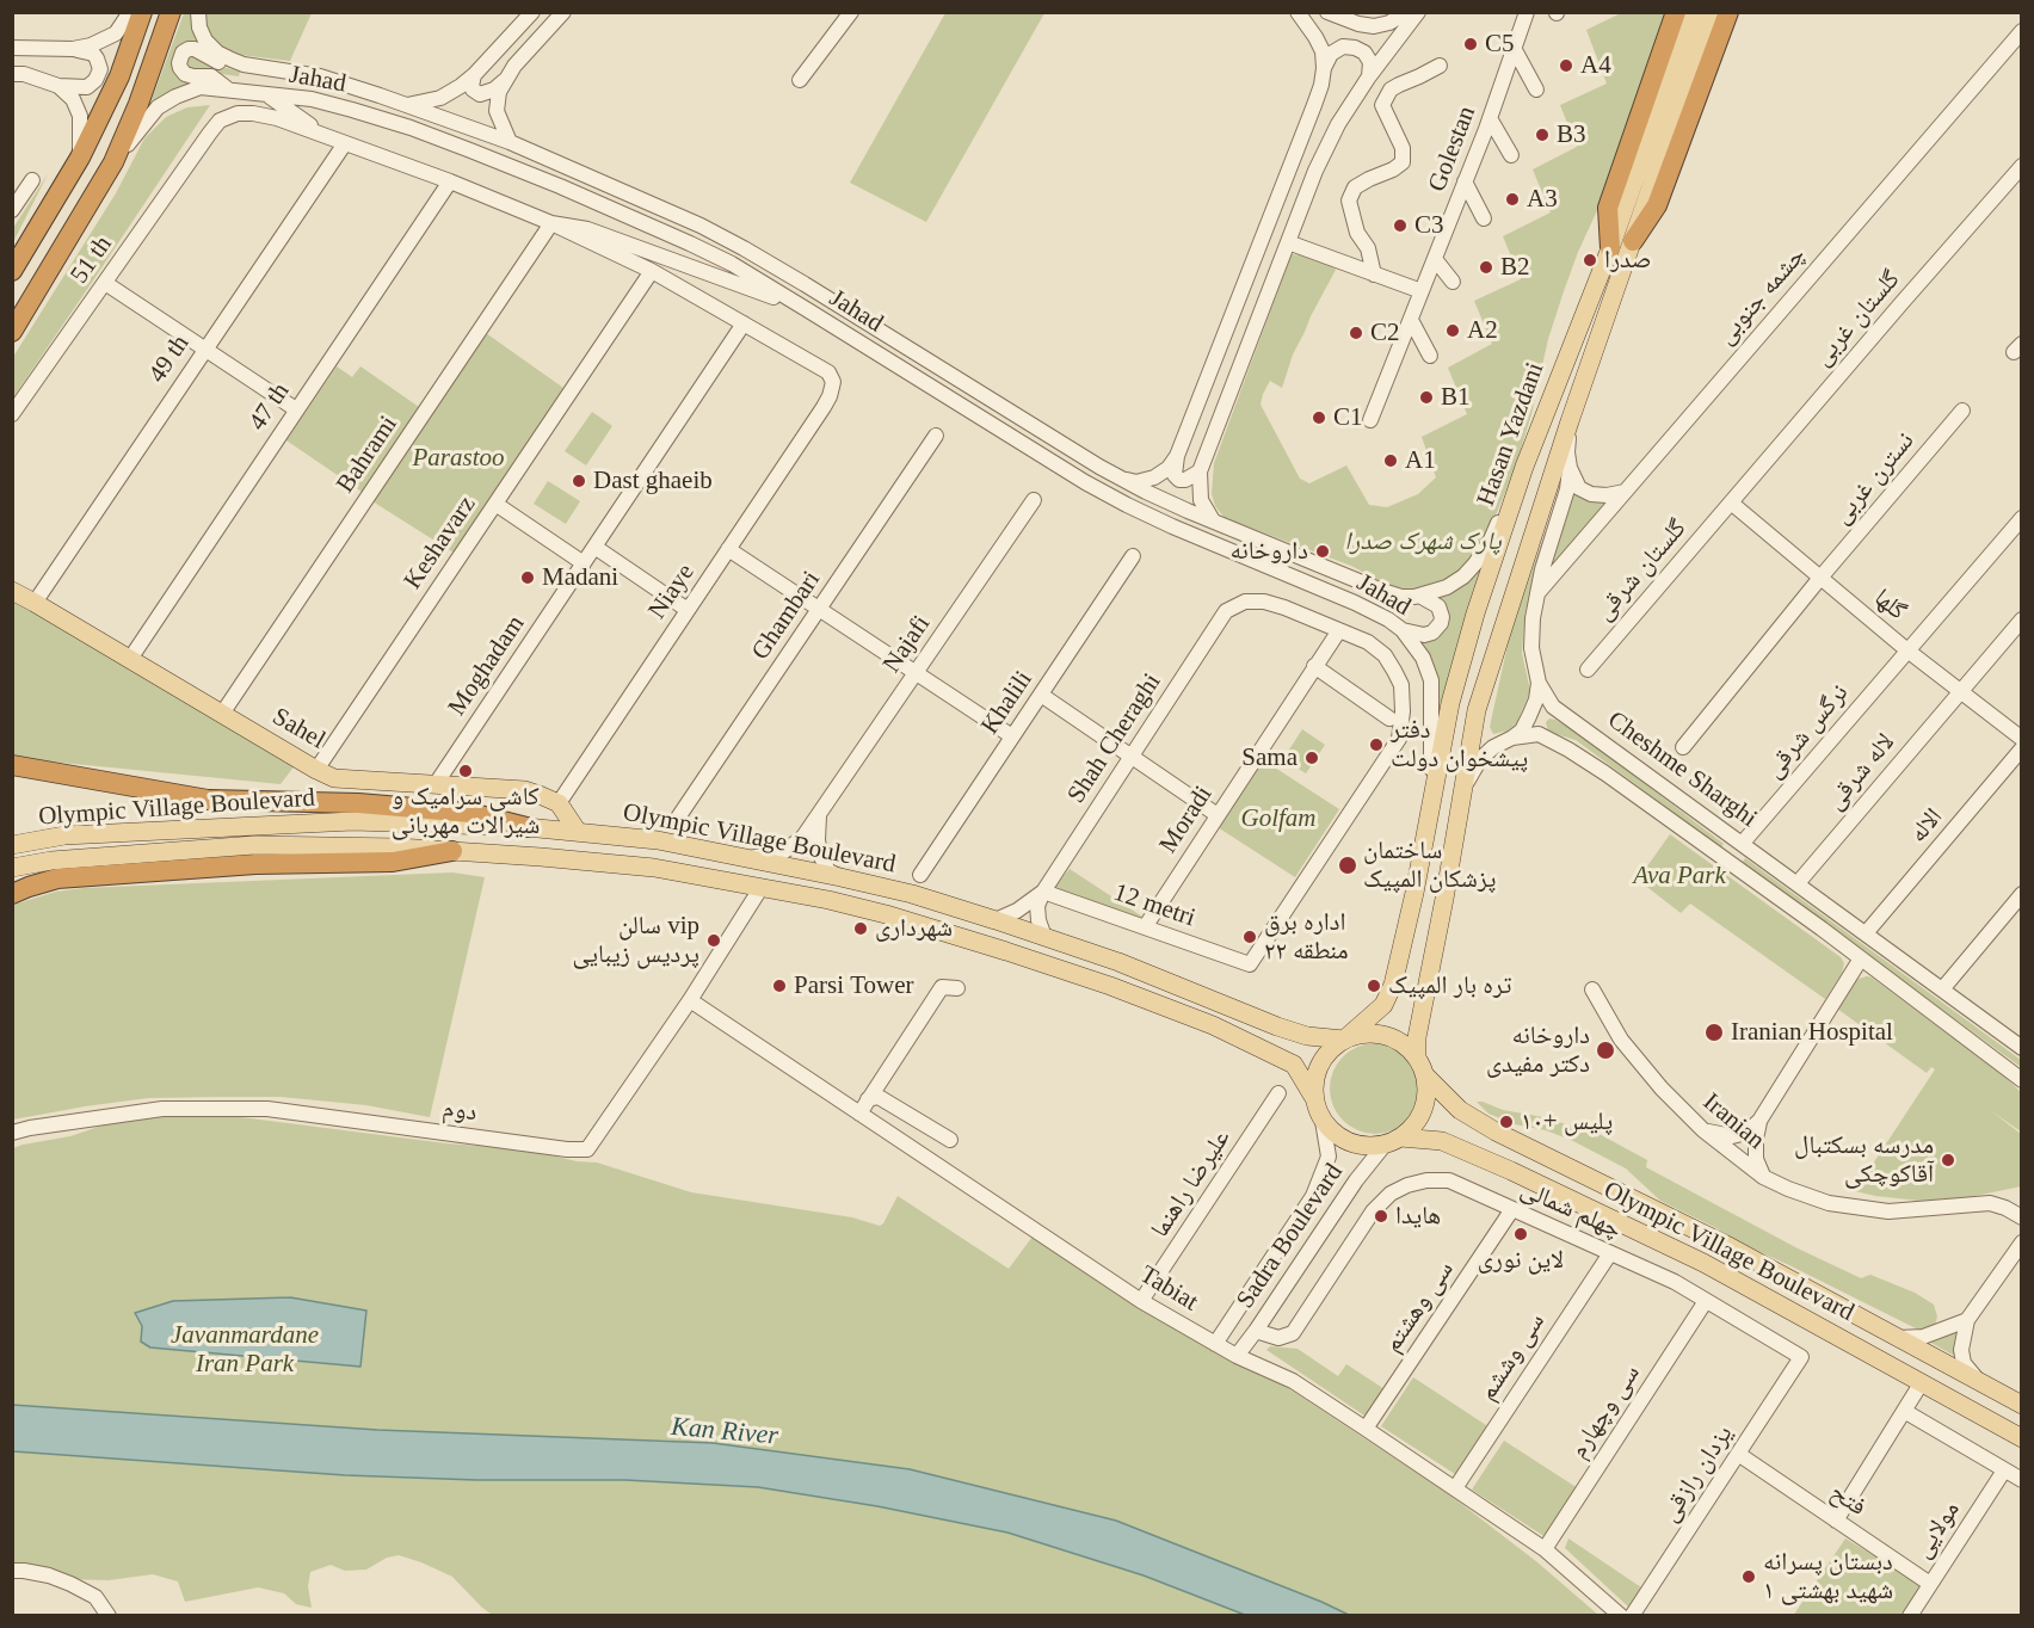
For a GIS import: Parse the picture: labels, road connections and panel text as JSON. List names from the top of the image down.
{
  "streets": {
    "main road": ["Hasan Yazdani", "Sahel", "Olympic Village Boulevard"],
    "street": [
      "Jahad",
      "Golestan",
      "51 th",
      "چشمه جنوبی",
      "گلستان غربی",
      "49 th",
      "47 th",
      "Bahrami",
      "نسترن غربی",
      "Keshavarz",
      "گلستان شرقی",
      "Niaye",
      "گلها",
      "Ghambari",
      "Najafi",
      "Moghadam",
      "Khalili",
      "نرگس شرقی",
      "Shah Cheraghi",
      "Cheshme Sharghi",
      "لاله شرقی",
      "Moradi",
      "الاله",
      "12 metri",
      "دوم",
      "Iranian",
      "علیرضا راهنما",
      "چهلم شمالی",
      "Sadra Boulevard",
      "Tabiat",
      "سی وهشتم",
      "سی وششم",
      "سی وچهارم",
      "یزدان رازقی",
      "فتح",
      "مولایی"
    ]
  },
  "crossings": [
    ["Jahad", "Hasan Yazdani"],
    ["چشمه جنوبی", "Cheshme Sharghi"],
    ["گلستان غربی", "گلستان شرقی"],
    ["گلستان غربی", "گلها"],
    ["49 th", "Sahel"],
    ["47 th", "Sahel"],
    ["Hasan Yazdani", "Cheshme Sharghi"],
    ["Hasan Yazdani", "Olympic Village Boulevard"],
    ["Hasan Yazdani", "Sadra Boulevard"],
    ["Bahrami", "Sahel"],
    ["نسترن غربی", "گلها"],
    ["Keshavarz", "Sahel"],
    ["گلستان شرقی", "گلها"],
    ["Niaye", "Moghadam"],
    ["Niaye", "Sahel"],
    ["گلها", "نرگس شرقی"],
    ["گلها", "لاله شرقی"],
    ["Najafi", "Olympic Village Boulevard"],
    ["Moghadam", "Sahel"],
    ["نرگس شرقی", "Cheshme Sharghi"],
    ["Shah Cheraghi", "Moradi"],
    ["Shah Cheraghi", "12 metri"],
    ["Cheshme Sharghi", "لاله شرقی"],
    ["Cheshme Sharghi", "الاله"],
    ["Olympic Village Boulevard", "دوم"],
    ["Olympic Village Boulevard", "Sadra Boulevard"],
    ["Moradi", "12 metri"],
    ["دوم", "Tabiat"],
    ["علیرضا راهنما", "Tabiat"],
    ["چهلم شمالی", "Sadra Boulevard"],
    ["چهلم شمالی", "سی وهشتم"],
    ["چهلم شمالی", "سی وششم"],
    ["چهلم شمالی", "سی وچهارم"],
    ["چهلم شمالی", "یزدان رازقی"],
    ["Sadra Boulevard", "Tabiat"],
    ["Tabiat", "سی وهشتم"],
    ["Tabiat", "سی وششم"],
    ["Tabiat", "سی وچهارم"],
    ["یزدان رازقی", "فتح"],
    ["فتح", "مولایی"]
  ],
  "water": ["Kan River"],
  "parks": [
    "Parastoo",
    "پارک شهرک صدرا",
    "Golfam",
    "Ava Park",
    "Javanmardane Iran Park"
  ],
  "places": [
    "C5",
    "A4",
    "B3",
    "A3",
    "C3",
    "صدرا",
    "B2",
    "A2",
    "C2",
    "B1",
    "C1",
    "A1",
    "Dast ghaeib",
    "داروخانه",
    "Madani",
    "دفتر پیشخوان دولت",
    "Sama",
    "کاشی سرامیک و شیرالات مهربانی",
    "ساختمان پزشکان المپیک",
    "شهرداری",
    "اداره برق منطقه ۲۲",
    "سالن vip پردیس زیبایی",
    "Parsi Tower",
    "تره بار المپیک",
    "Iranian Hospital",
    "داروخانه دکتر مفیدی",
    "پلیس +۱۰",
    "مدرسه بسکتبال آقاکوچکی",
    "هایدا",
    "لاین نوری",
    "دبستان پسرانه شهید بهشتی ۱"
  ]
}
